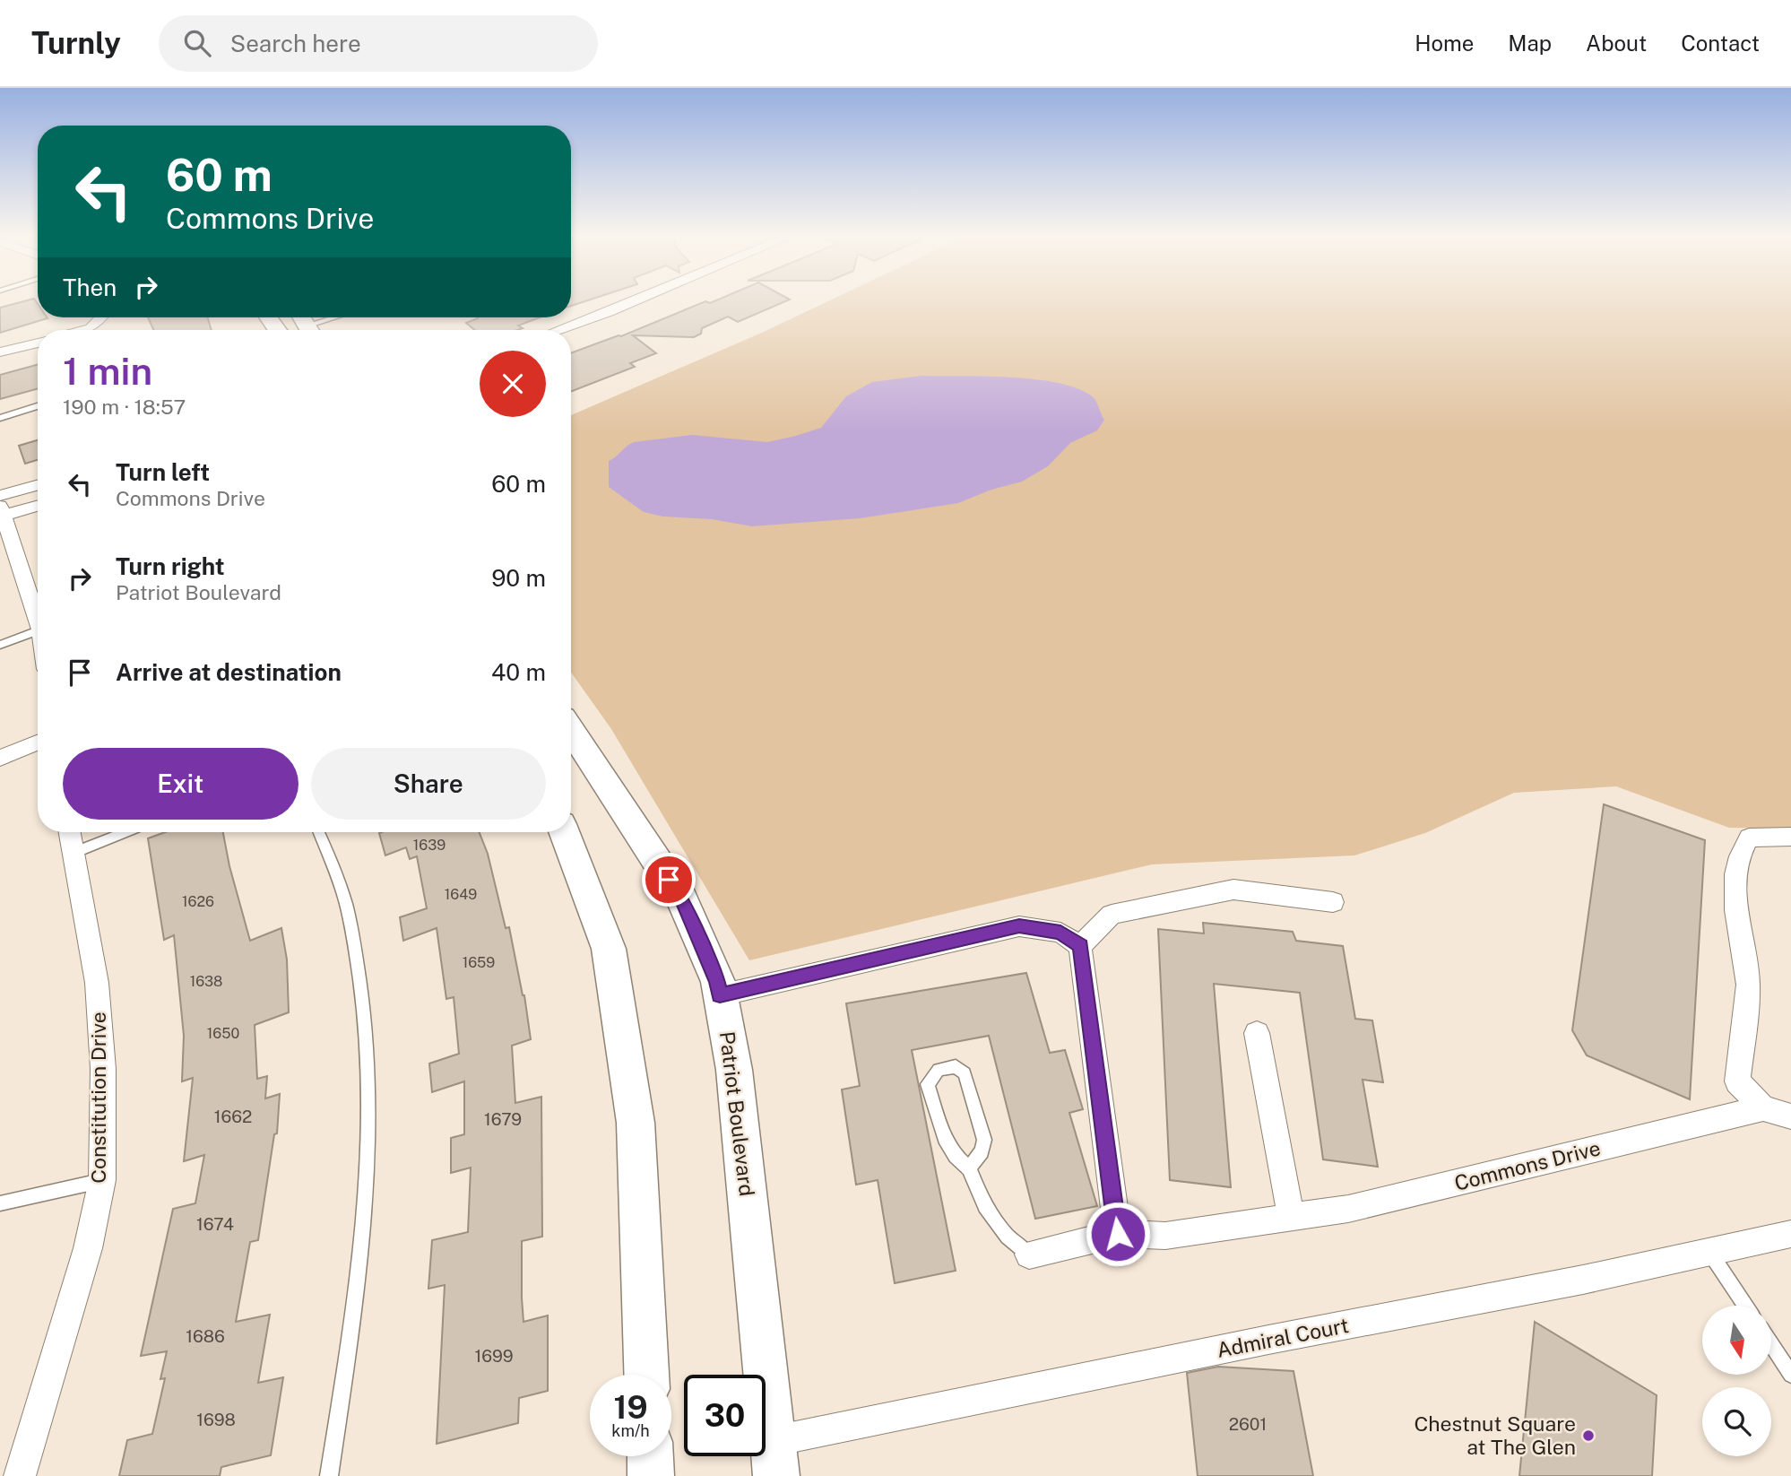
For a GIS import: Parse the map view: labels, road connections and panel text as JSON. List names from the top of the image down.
{
  "streets": {
    "main road": ["Patriot Boulevard"],
    "street": ["Constitution Drive", "Commons Drive", "Admiral Court"]
  },
  "crossings": [
    ["Patriot Boulevard", "Admiral Court"]
  ],
  "places": ["Chestnut Square at The Glen"],
  "house_numbers": [
    "1639",
    "1649",
    "1626",
    "1659",
    "1638",
    "1650",
    "1662",
    "1679",
    "1674",
    "1686",
    "1699",
    "1698",
    "2601"
  ],
  "north": "bottom",
  "page": {
    "header": "Turnly",
    "search": "Search here",
    "nav": [
      "Home",
      "Map",
      "About",
      "Contact"
    ],
    "turn": ["60 m", "Commons Drive"],
    "then": "Then",
    "heading": ["1 min", "190 m · 18:57"],
    "list": [
      {
        "name": "Turn left",
        "note": "Commons Drive",
        "value": "60 m"
      },
      {
        "name": "Turn right",
        "note": "Patriot Boulevard",
        "value": "90 m"
      },
      {
        "name": "Arrive at destination",
        "value": "40 m"
      }
    ],
    "buttons": ["Exit", "Share"],
    "speed": "19 km/h",
    "limit": "30"
  }
}
